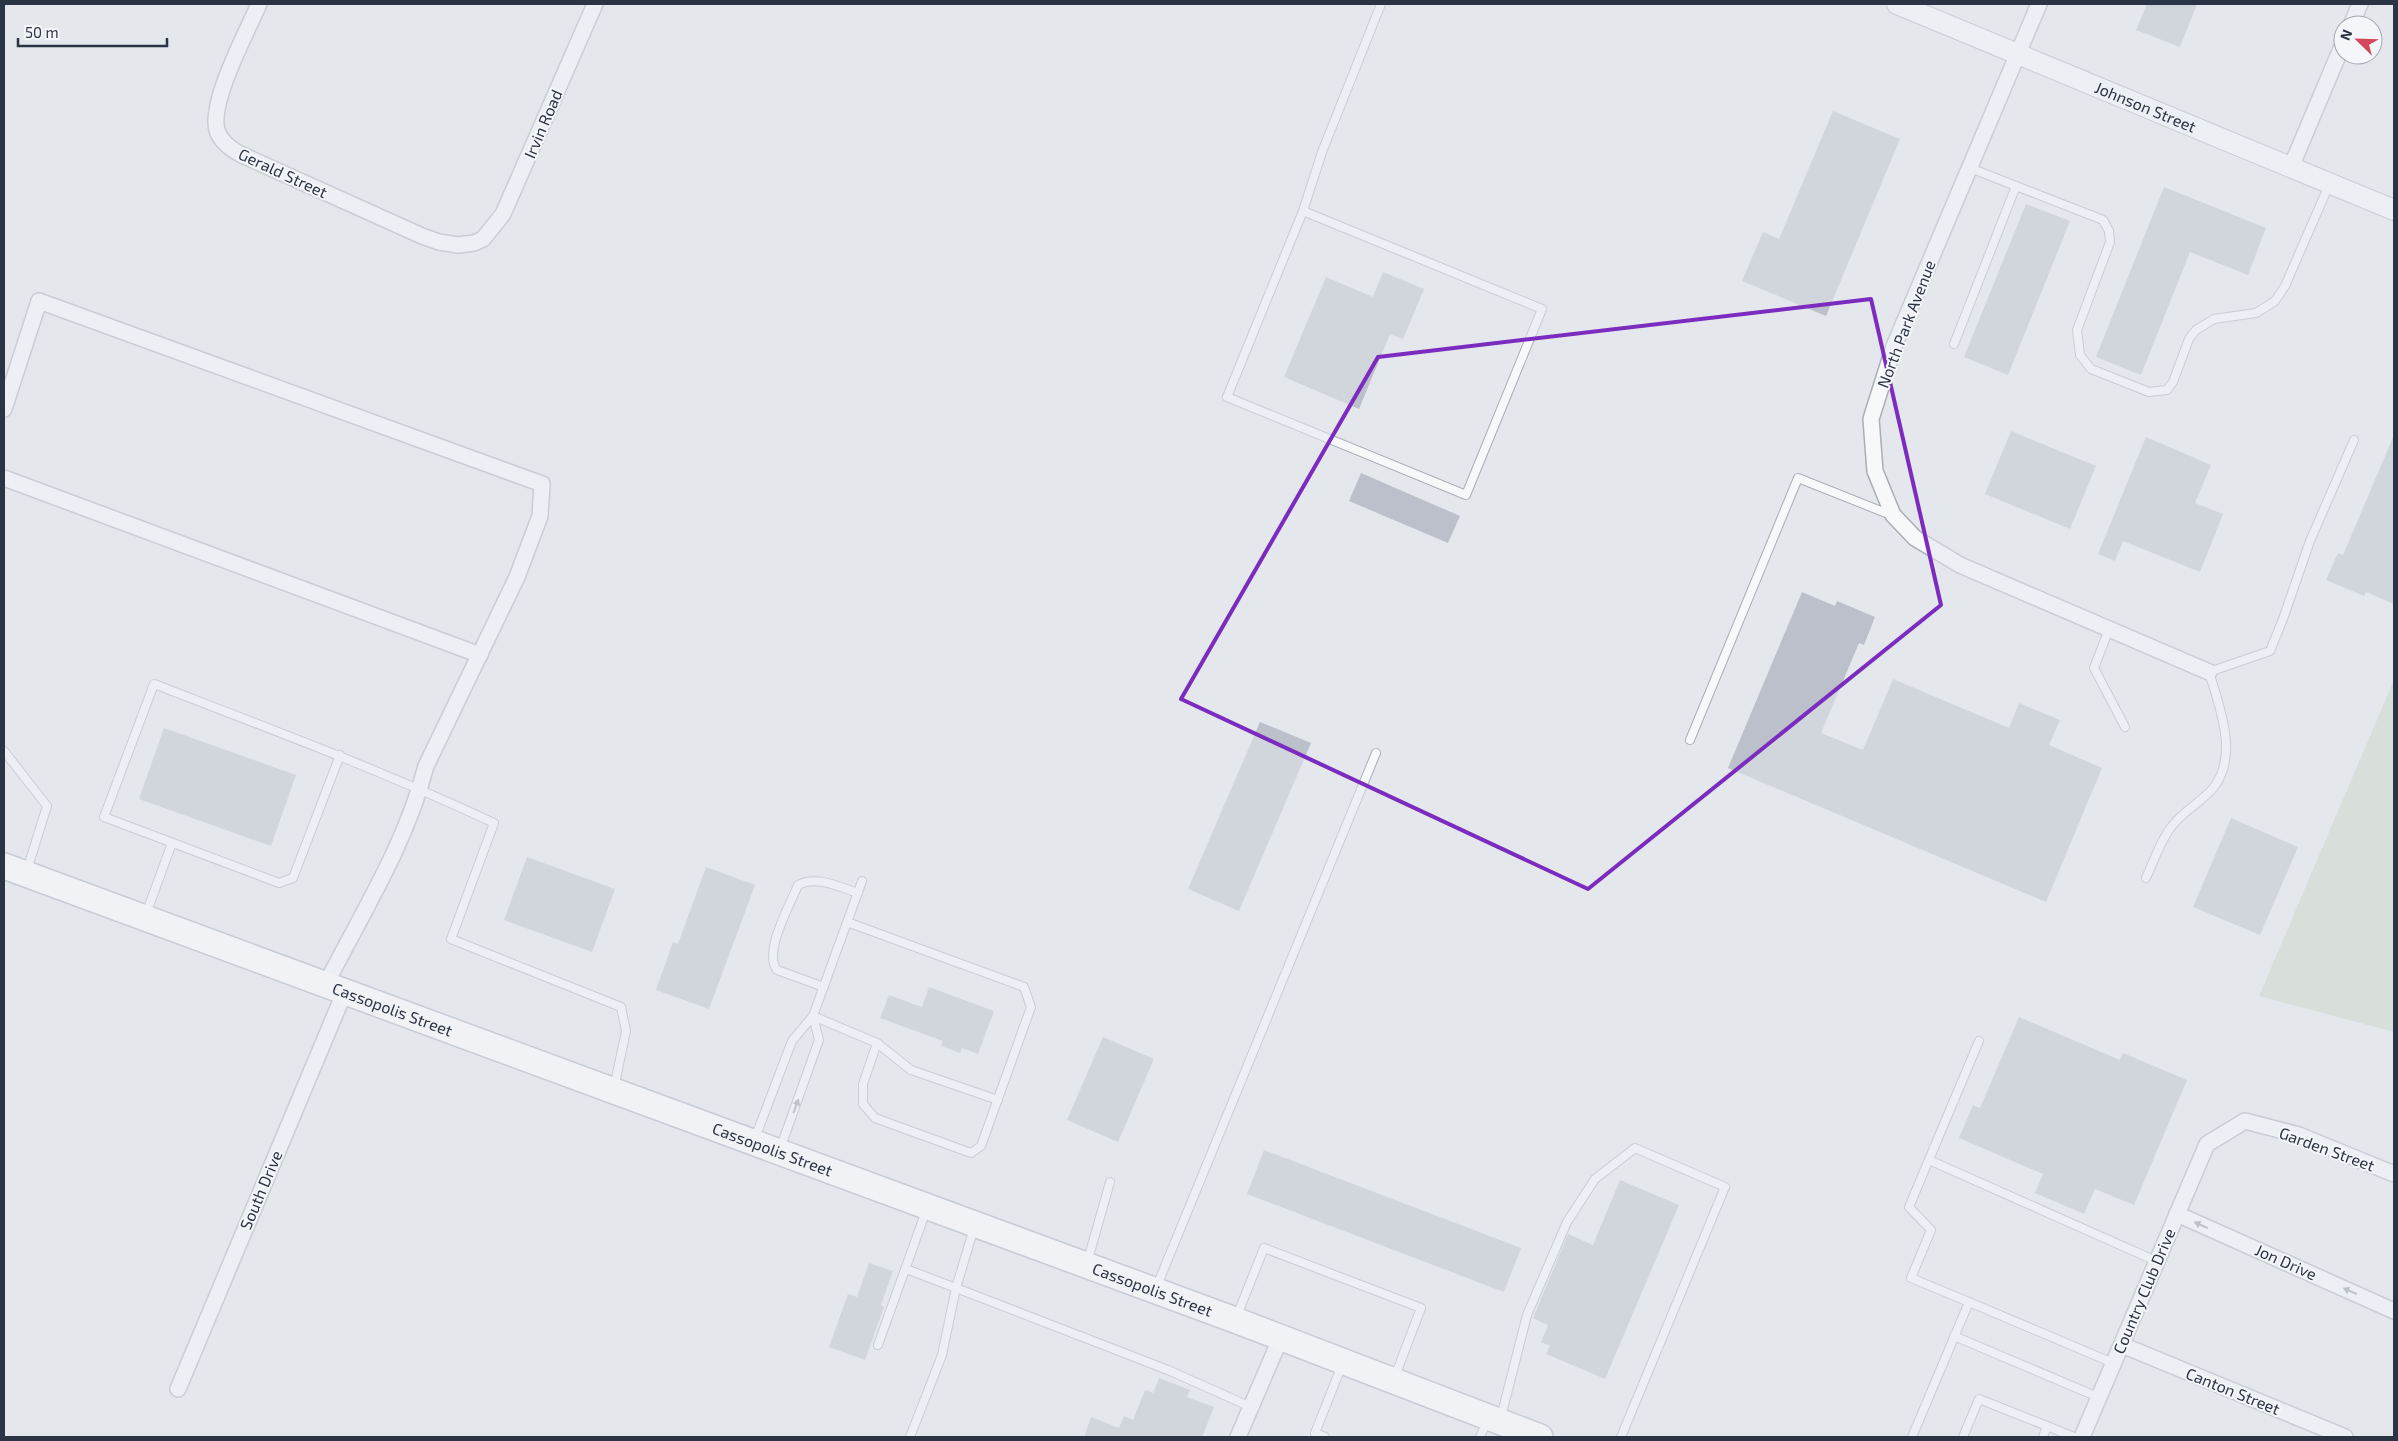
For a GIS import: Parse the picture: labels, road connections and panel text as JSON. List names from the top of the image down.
{
  "streets": {
    "main road": ["Cassopolis Street"],
    "street": [
      "Johnson Street",
      "Irvin Road",
      "Gerald Street",
      "North Park Avenue",
      "Garden Street",
      "South Drive",
      "Jon Drive",
      "Country Club Drive",
      "Canton Street"
    ]
  },
  "crossings": [
    ["Johnson Street", "North Park Avenue"],
    ["Irvin Road", "Gerald Street"],
    ["Cassopolis Street", "South Drive"],
    ["Garden Street", "Country Club Drive"],
    ["Jon Drive", "Country Club Drive"],
    ["Country Club Drive", "Canton Street"]
  ],
  "one_way": ["Jon Drive"],
  "scale_bar": "50 m",
  "north": "top left"
}
